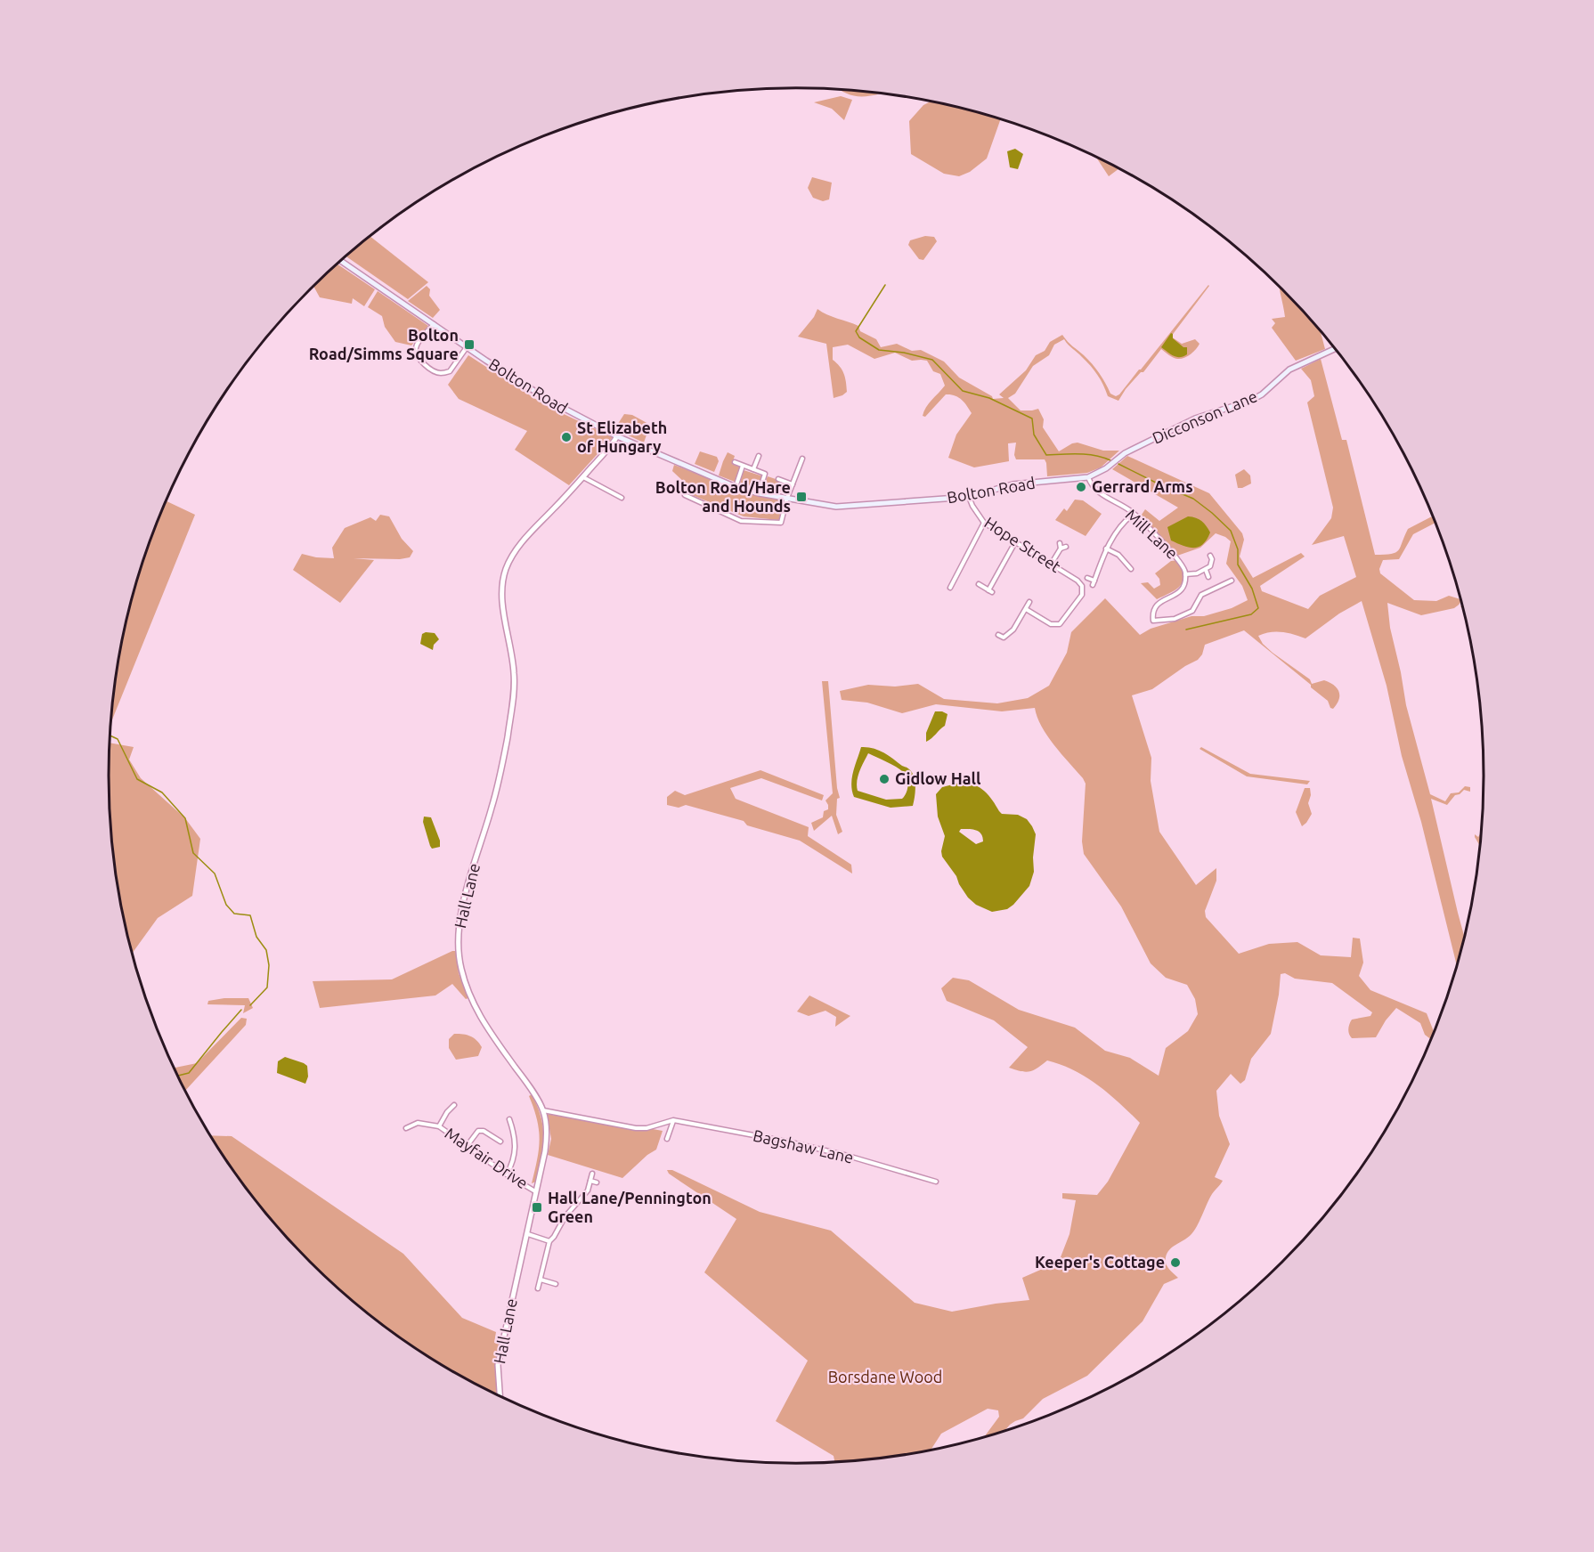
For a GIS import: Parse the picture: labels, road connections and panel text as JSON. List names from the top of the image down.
{
  "streets": {
    "main road": ["Bolton Road", "Dicconson Lane"],
    "street": [
      "Mill Lane",
      "Hope Street",
      "Hall Lane",
      "Bagshaw Lane",
      "Mayfair Drive"
    ]
  },
  "crossings": [
    ["Bolton Road", "Dicconson Lane"],
    ["Bolton Road", "Mill Lane"],
    ["Bolton Road", "Hope Street"],
    ["Bolton Road", "Hall Lane"],
    ["Hall Lane", "Mayfair Drive"]
  ],
  "parks": ["Borsdane Wood"],
  "places": {
    "transit": ["Bolton Road/Simms Square", "Bolton Road/Hare and Hounds", "Hall Lane/Pennington Green"],
    "other": [
      "St Elizabeth of Hungary",
      "Gerrard Arms",
      "Gidlow Hall",
      "Keeper's Cottage"
    ]
  }
}
